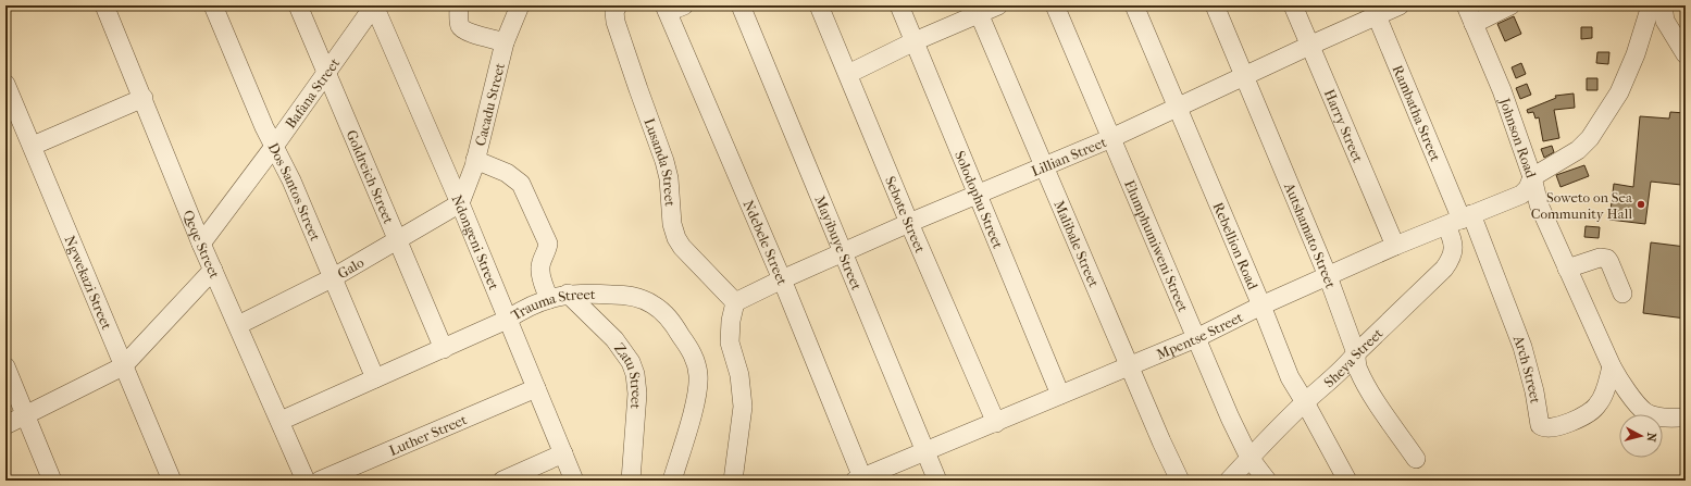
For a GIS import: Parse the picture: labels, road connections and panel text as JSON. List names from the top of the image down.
{
  "streets": {
    "street": [
      "Bafana Street",
      "Cacadu Street",
      "Rambatha Street",
      "Harry Street",
      "Johnson Road",
      "Lillian Street",
      "Lusanda Street",
      "Goldreich Street",
      "Dos Santos Street",
      "Solodophu Street",
      "Sebote Street",
      "Autshamato Street",
      "Ndongeni Street",
      "Ndebele Street",
      "Mayibuye Street",
      "Malibale Street",
      "Qeqe Street",
      "Elumphumiweni Street",
      "Rebellion Road",
      "Galo",
      "Ngwekazi Street",
      "Trauma Street",
      "Mpentse Street",
      "Sheya Street",
      "Arch Street",
      "Zatu Street",
      "Luther Street"
    ]
  },
  "crossings": [
    ["Bafana Street", "Goldreich Street"],
    ["Bafana Street", "Dos Santos Street"],
    ["Bafana Street", "Ndongeni Street"],
    ["Bafana Street", "Qeqe Street"],
    ["Cacadu Street", "Ndongeni Street"],
    ["Cacadu Street", "Galo"],
    ["Rambatha Street", "Lillian Street"],
    ["Rambatha Street", "Mpentse Street"],
    ["Rambatha Street", "Sheya Street"],
    ["Rambatha Street", "Arch Street"],
    ["Harry Street", "Lillian Street"],
    ["Harry Street", "Mpentse Street"],
    ["Johnson Road", "Mpentse Street"],
    ["Johnson Road", "Arch Street"],
    ["Lillian Street", "Lusanda Street"],
    ["Lillian Street", "Solodophu Street"],
    ["Lillian Street", "Sebote Street"],
    ["Lillian Street", "Autshamato Street"],
    ["Lillian Street", "Ndebele Street"],
    ["Lillian Street", "Mayibuye Street"],
    ["Lillian Street", "Malibale Street"],
    ["Lillian Street", "Elumphumiweni Street"],
    ["Lillian Street", "Rebellion Road"],
    ["Goldreich Street", "Galo"],
    ["Goldreich Street", "Trauma Street"],
    ["Dos Santos Street", "Galo"],
    ["Dos Santos Street", "Trauma Street"],
    ["Solodophu Street", "Mpentse Street"],
    ["Sebote Street", "Mpentse Street"],
    ["Autshamato Street", "Mpentse Street"],
    ["Autshamato Street", "Sheya Street"],
    ["Ndongeni Street", "Galo"],
    ["Ndongeni Street", "Trauma Street"],
    ["Ndongeni Street", "Luther Street"],
    ["Ndebele Street", "Mpentse Street"],
    ["Mayibuye Street", "Mpentse Street"],
    ["Malibale Street", "Mpentse Street"],
    ["Qeqe Street", "Galo"],
    ["Qeqe Street", "Trauma Street"],
    ["Elumphumiweni Street", "Mpentse Street"],
    ["Elumphumiweni Street", "Sheya Street"],
    ["Rebellion Road", "Mpentse Street"],
    ["Rebellion Road", "Sheya Street"],
    ["Trauma Street", "Zatu Street"],
    ["Mpentse Street", "Sheya Street"],
    ["Mpentse Street", "Arch Street"],
    ["Sheya Street", "Arch Street"]
  ],
  "places": ["Soweto on Sea Community Hall"],
  "north": "right"
}
